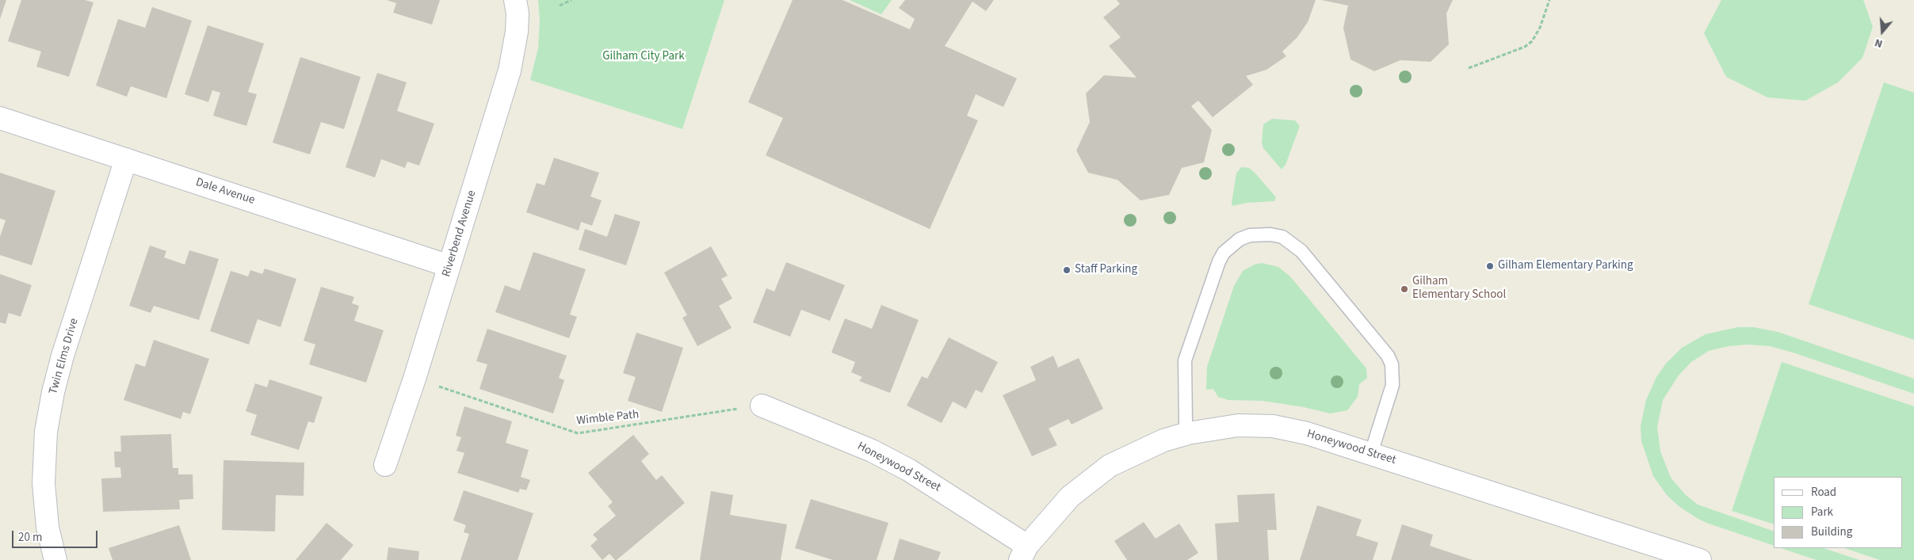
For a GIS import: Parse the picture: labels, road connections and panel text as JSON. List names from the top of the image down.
{
  "streets": {
    "street": [
      "Dale Avenue",
      "Riverbend Avenue",
      "Twin Elms Drive",
      "Honeywood Street"
    ],
    "path": ["Wimble Path"]
  },
  "crossings": [
    ["Dale Avenue", "Riverbend Avenue"],
    ["Dale Avenue", "Twin Elms Drive"],
    ["Wimble Path", "Honeywood Street"]
  ],
  "parks": ["Gilham City Park"],
  "places": ["Gilham Elementary Parking", "Staff Parking", "Gilham Elementary School"],
  "legend": ["Road", "Park", "Building"],
  "scale_bar": "20 m",
  "north": "bottom"
}
